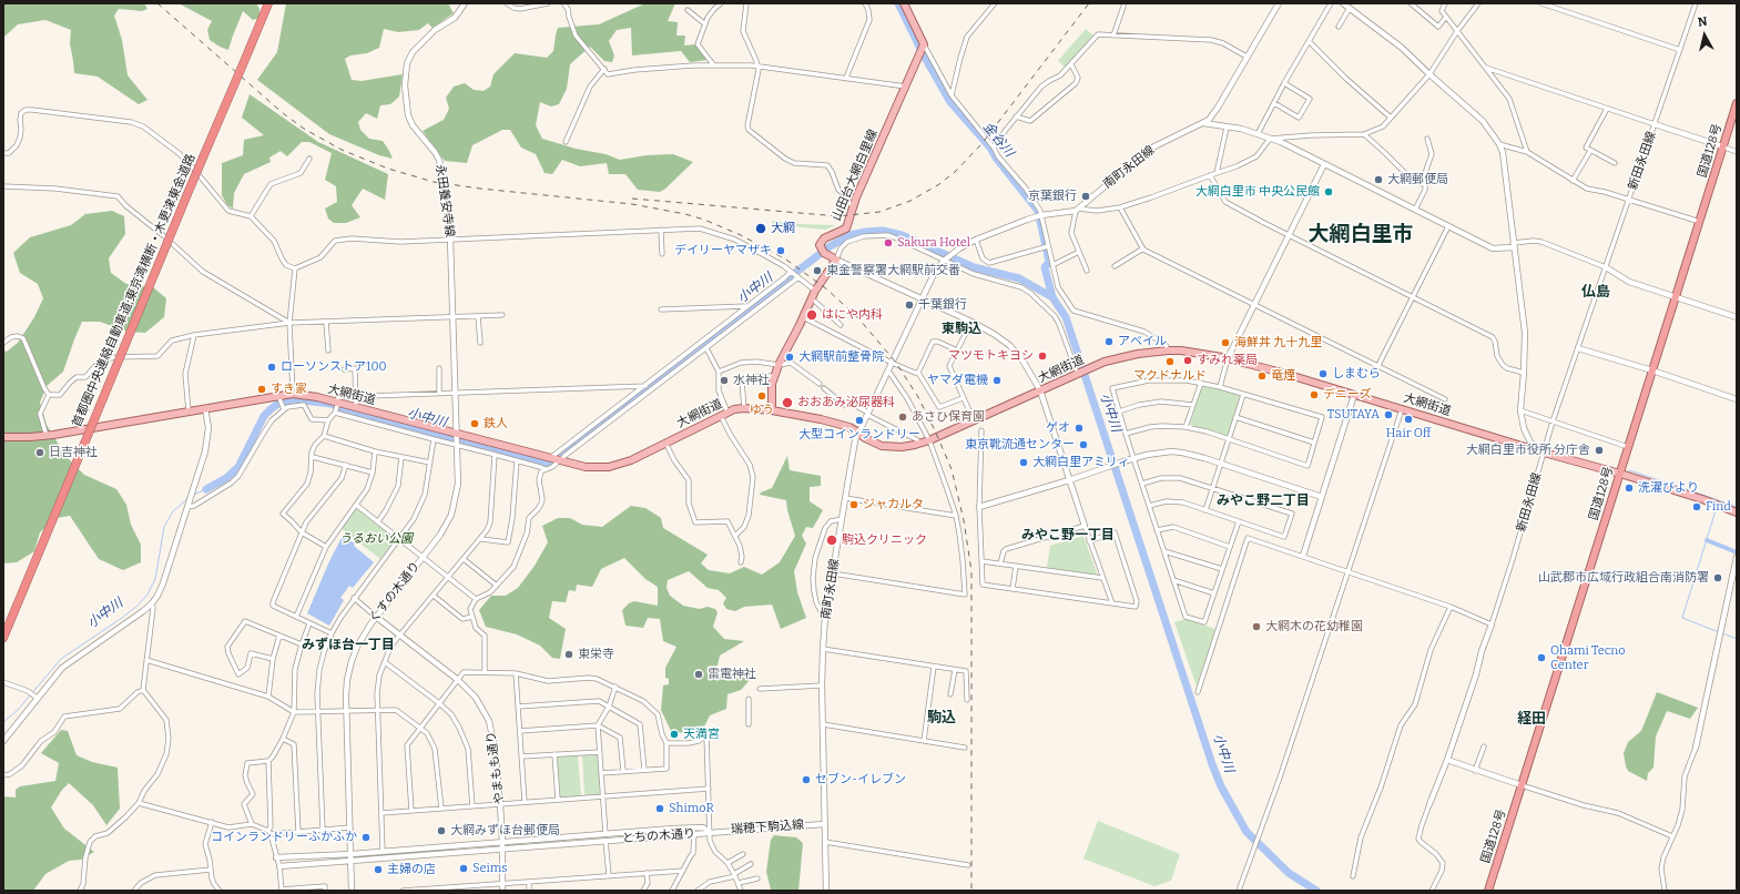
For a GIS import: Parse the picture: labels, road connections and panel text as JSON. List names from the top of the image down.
{
  "streets": {
    "highway": ["国道128号", "首都圏中央連絡自動車道;東京湾横断・木更津東金道路"],
    "main road": ["山田台大網白里線", "大網街道"],
    "street": [
      "新田永田線",
      "南町永田線",
      "永田養安寺線",
      "くすの木通り",
      "やまもも通り",
      "瑞穂下駒込線",
      "とちの木通り"
    ]
  },
  "crossings": [
    ["国道128号", "大網街道"],
    ["新田永田線", "大網街道"],
    ["南町永田線", "大網街道"],
    ["南町永田線", "瑞穂下駒込線"],
    ["永田養安寺線", "大網街道"],
    ["永田養安寺線", "くすの木通り"],
    ["大網街道", "くすの木通り"],
    ["くすの木通り", "やまもも通り"],
    ["くすの木通り", "とちの木通り"],
    ["やまもも通り", "とちの木通り"],
    ["瑞穂下駒込線", "とちの木通り"]
  ],
  "districts": [
    "大網白里市",
    "仏島",
    "東駒込",
    "みやこ野二丁目",
    "みやこ野一丁目",
    "みずほ台一丁目",
    "駒込",
    "経田"
  ],
  "water": ["金谷川", "小中川"],
  "parks": ["うるおい公園"],
  "places": [
    "大網郵便局",
    "大網白里市 中央公民館",
    "京葉銀行",
    "大網",
    "Sakura Hotel",
    "デイリーヤマザキ",
    "東金警察署大網駅前交番",
    "千葉銀行",
    "はにや内科",
    "アベイル",
    "海鮮丼 九十九里",
    "マツモトキヨシ",
    "大網駅前整骨院",
    "すみれ薬局",
    "マクドナルド",
    "ローソンストア100",
    "しまむら",
    "竜煙",
    "水神社",
    "ヤマダ電機",
    "すき家",
    "デニーズ",
    "ゆう",
    "おおあみ泌尿器科",
    "TSUTAYA",
    "あさひ保育園",
    "Hair Off",
    "大型コインランドリー",
    "鉄人",
    "ゲオ",
    "東京靴流通センター",
    "大網白里市役所 分庁舎",
    "日吉神社",
    "大網白里アミリィ",
    "洗濯びより",
    "ジャカルタ",
    "Find",
    "駒込クリニック",
    "山武郡市広域行政組合南消防署",
    "大網木の花幼稚園",
    "東栄寺",
    "Ohami Tecno Center",
    "雷電神社",
    "天満宮",
    "セブン-イレブン",
    "ShimoR",
    "大網みずほ台郵便局",
    "コインランドリーふかふか",
    "Seims",
    "主婦の店"
  ],
  "north": "top"
}
